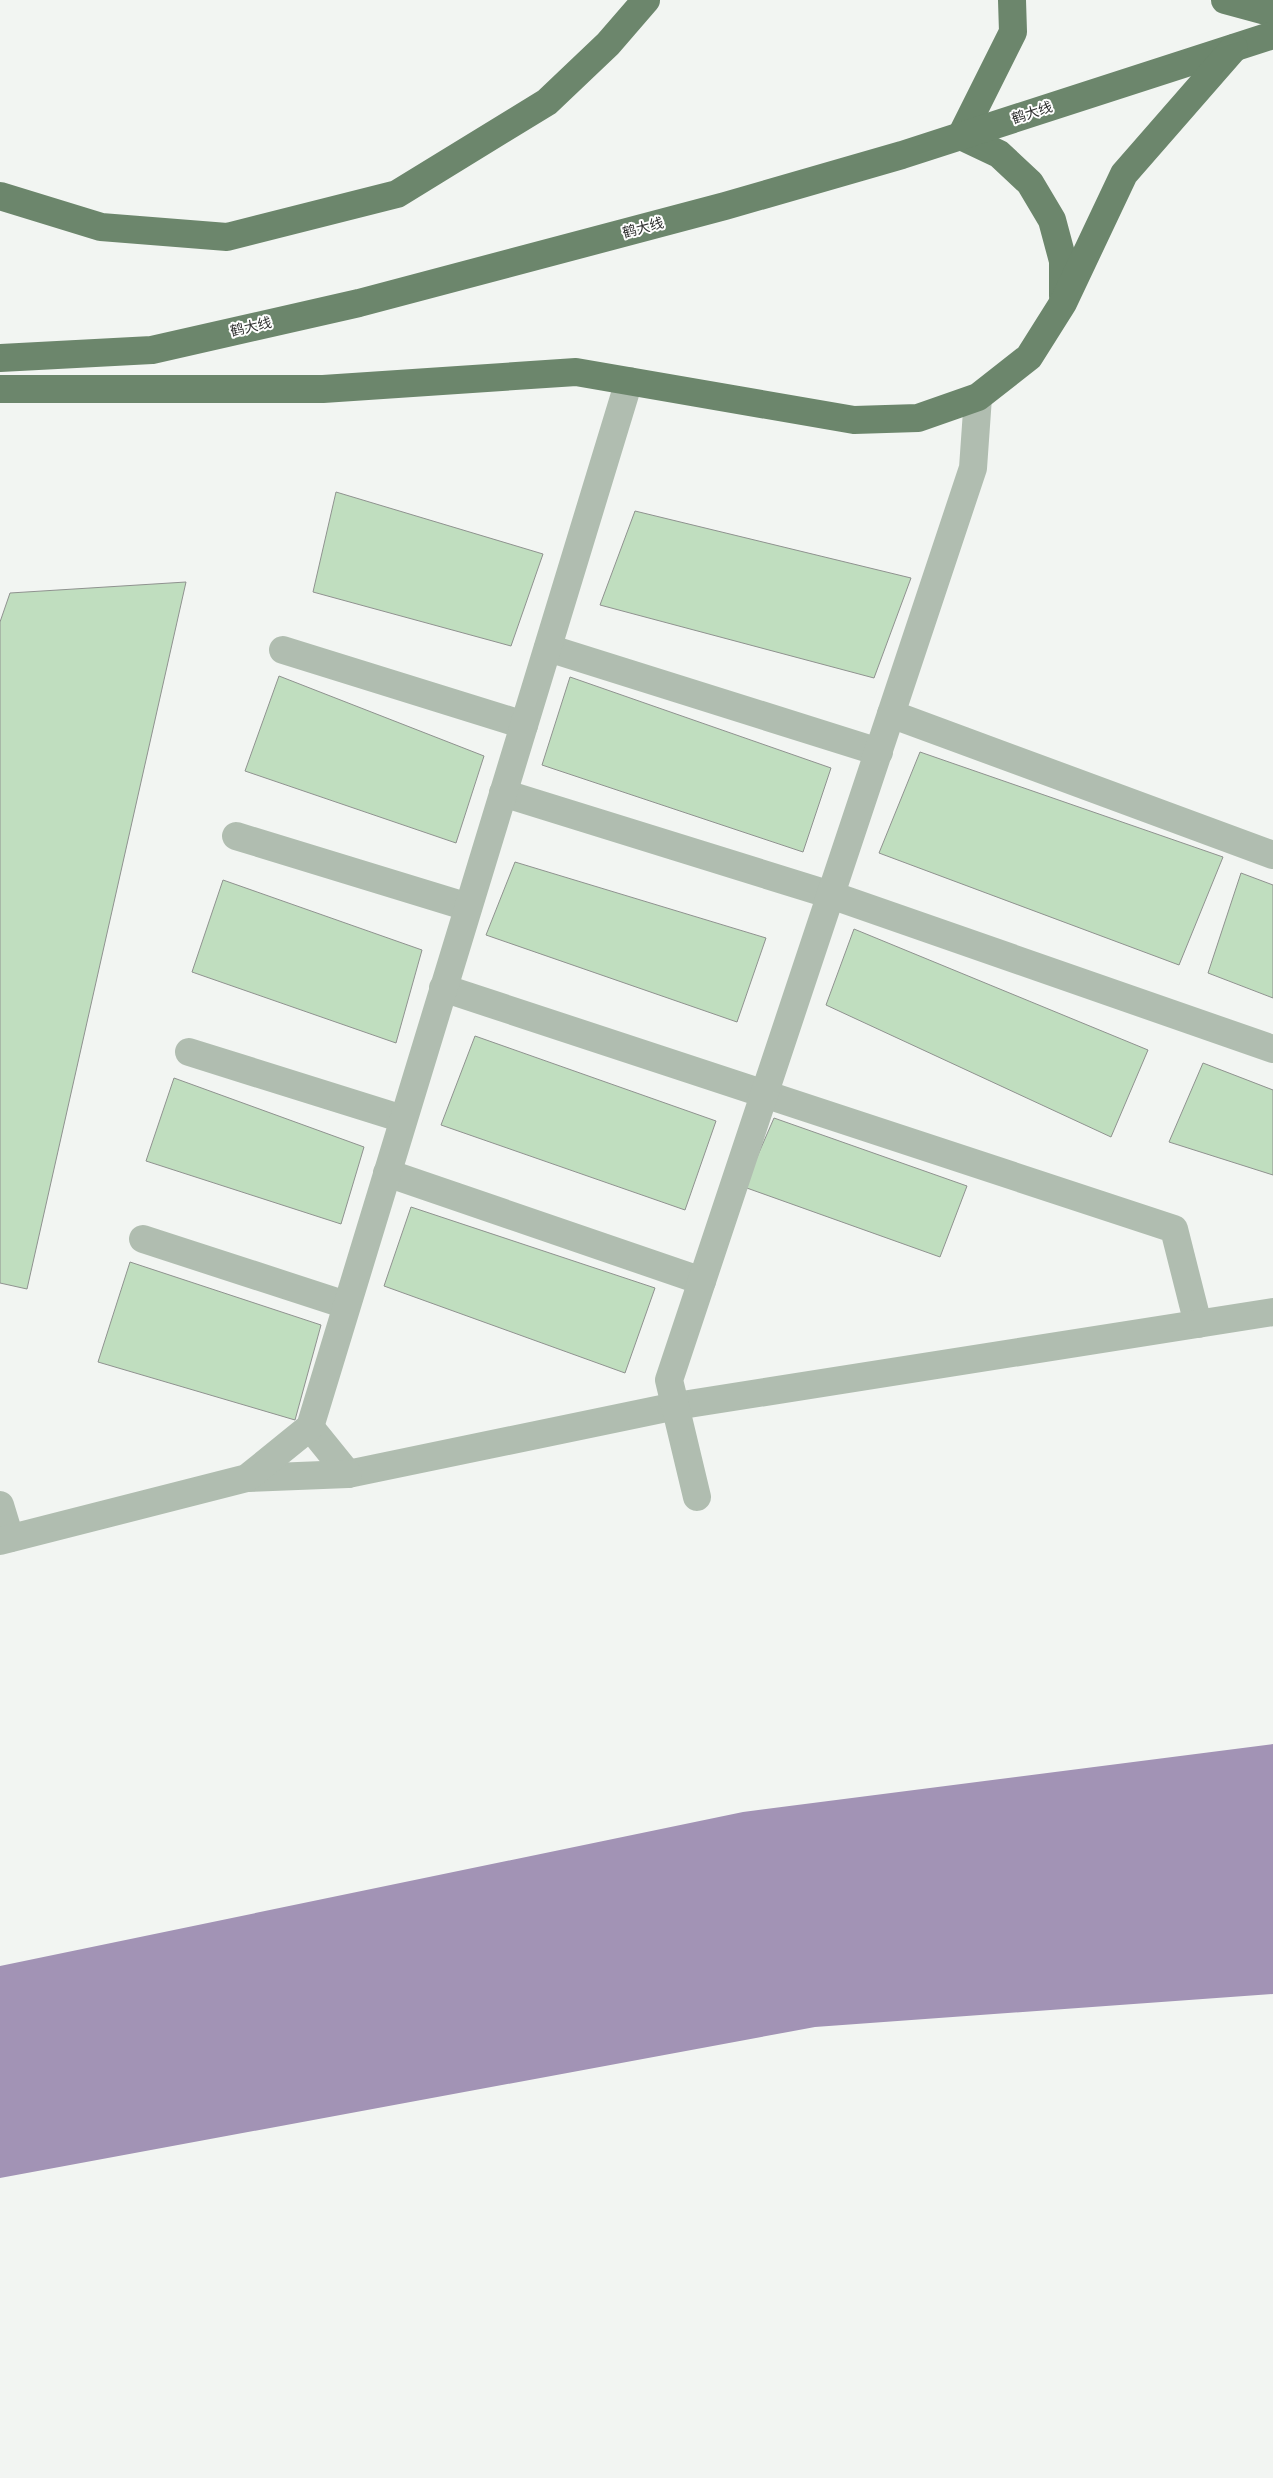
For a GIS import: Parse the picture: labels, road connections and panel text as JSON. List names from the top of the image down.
{
  "streets": {
    "highway": ["鹤大线"]
  }
}
